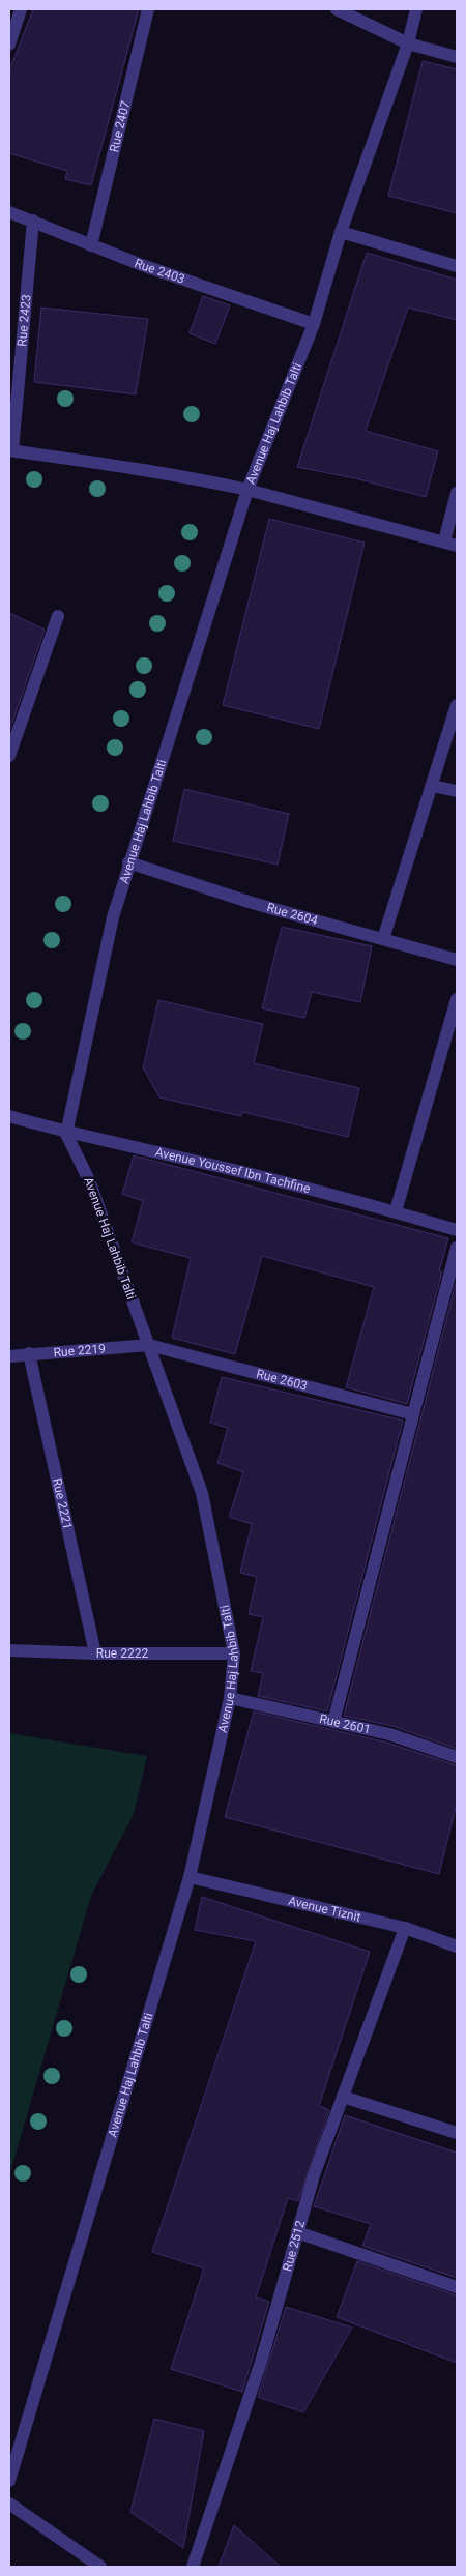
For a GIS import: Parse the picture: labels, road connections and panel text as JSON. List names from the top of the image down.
{
  "streets": {
    "street": [
      "Rue 2407",
      "Rue 2403",
      "Rue 2423",
      "Avenue Haj Lahbib Talti",
      "Rue 2604",
      "Avenue Youssef Ibn Tachfine",
      "Rue 2219",
      "Rue 2603",
      "Rue 2221",
      "Rue 2222",
      "Rue 2601",
      "Avenue Tiznit",
      "Rue 2512"
    ]
  },
  "crossings": [
    ["Rue 2407", "Rue 2403"],
    ["Rue 2403", "Rue 2423"],
    ["Rue 2403", "Avenue Haj Lahbib Talti"],
    ["Avenue Haj Lahbib Talti", "Rue 2604"],
    ["Avenue Haj Lahbib Talti", "Avenue Youssef Ibn Tachfine"],
    ["Avenue Haj Lahbib Talti", "Rue 2219"],
    ["Avenue Haj Lahbib Talti", "Rue 2603"],
    ["Avenue Haj Lahbib Talti", "Rue 2222"],
    ["Avenue Haj Lahbib Talti", "Rue 2601"],
    ["Avenue Haj Lahbib Talti", "Avenue Tiznit"],
    ["Rue 2219", "Rue 2603"],
    ["Rue 2219", "Rue 2221"],
    ["Rue 2221", "Rue 2222"],
    ["Avenue Tiznit", "Rue 2512"]
  ]
}
